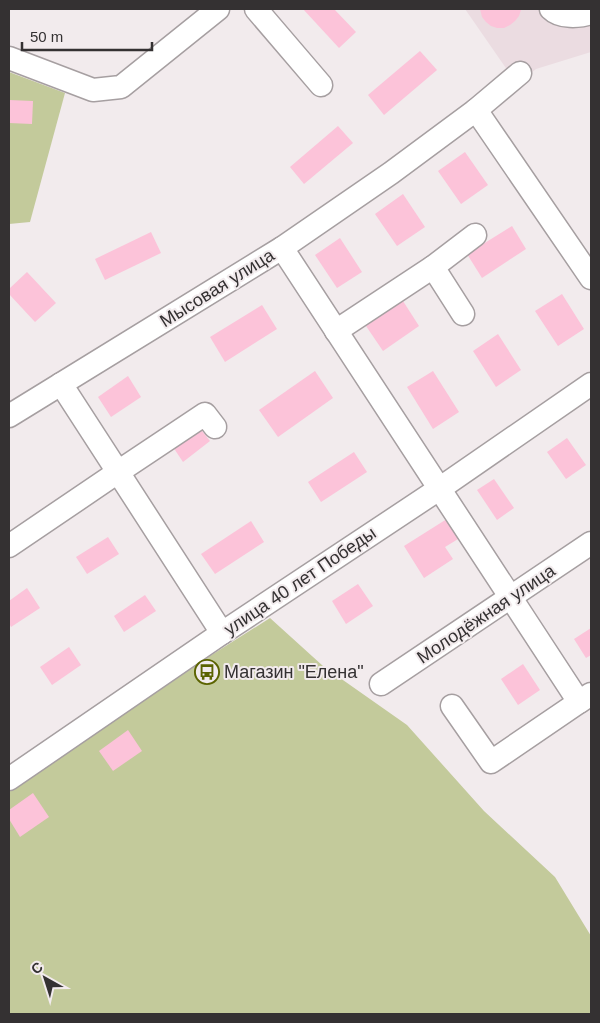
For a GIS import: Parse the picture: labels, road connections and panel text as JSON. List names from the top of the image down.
{
  "streets": {
    "street": ["Мысовая улица", "улица 40 лет Победы", "Молодёжная улица"]
  },
  "crossings": [
    ["Мысовая улица", "улица 40 лет Победы"],
    ["Мысовая улица", "Молодёжная улица"]
  ],
  "places": {
    "bus stop": ["Магазин \"Елена\""]
  },
  "scale_bar": "50 m",
  "north": "top left"
}
